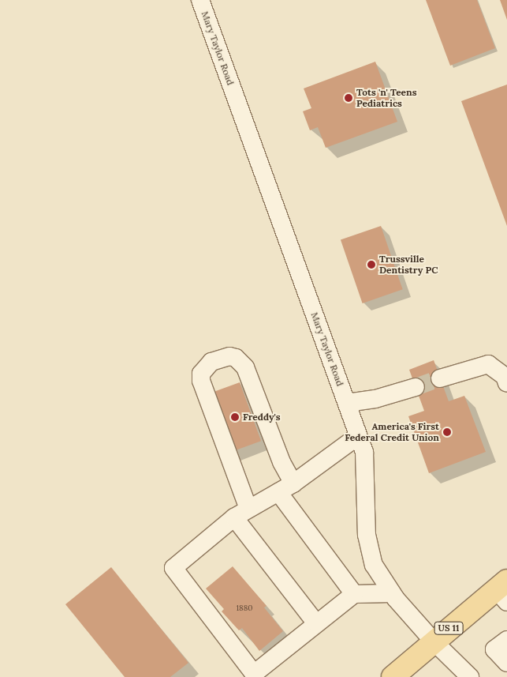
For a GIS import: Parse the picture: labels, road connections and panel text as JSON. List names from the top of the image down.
{
  "streets": {
    "main road": ["US 11"],
    "street": ["Mary Taylor Road"]
  },
  "crossings": [
    ["Mary Taylor Road", "US 11"]
  ],
  "places": [
    "Tots 'n' Teens Pediatrics",
    "Trussville Dentistry PC",
    "Freddy's",
    "America's First Federal Credit Union"
  ],
  "house_numbers": ["1880"]
}
